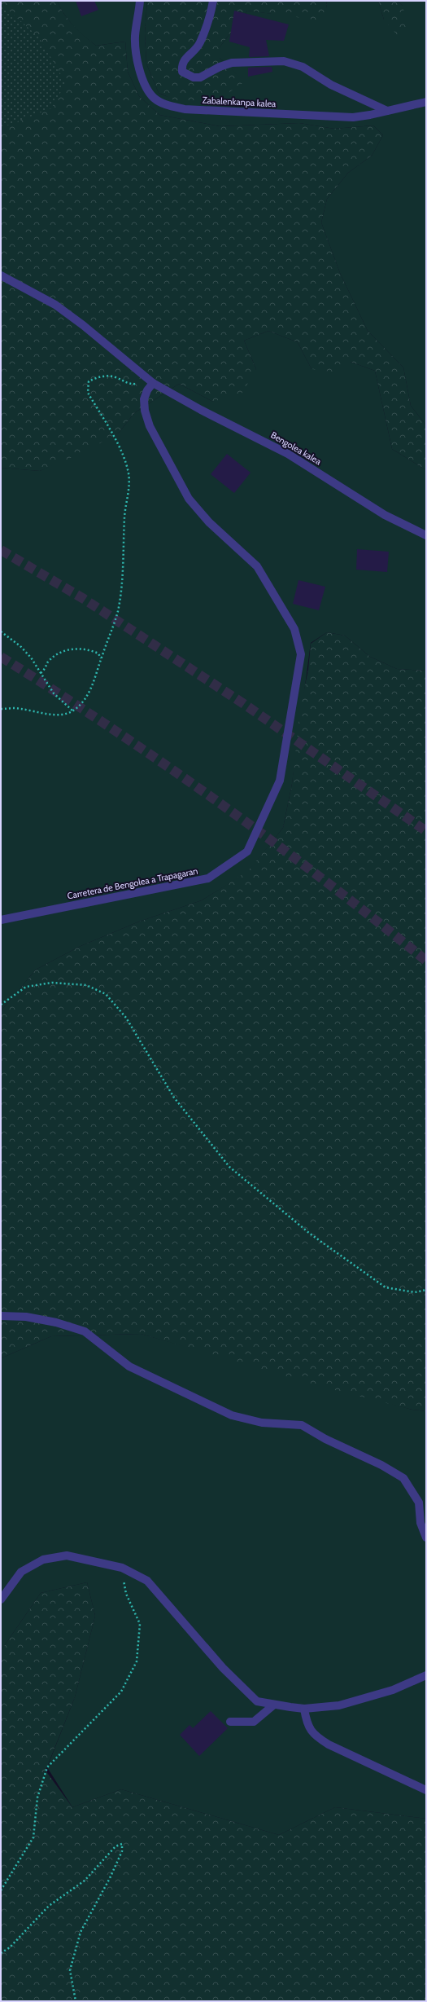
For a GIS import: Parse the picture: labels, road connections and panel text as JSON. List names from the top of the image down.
{
  "streets": {
    "street": ["Zabalenkanpa kalea", "Bengolea kalea", "Carretera de Bengolea a Trapagaran"]
  },
  "crossings": [
    ["Bengolea kalea", "Carretera de Bengolea a Trapagaran"]
  ]
}
